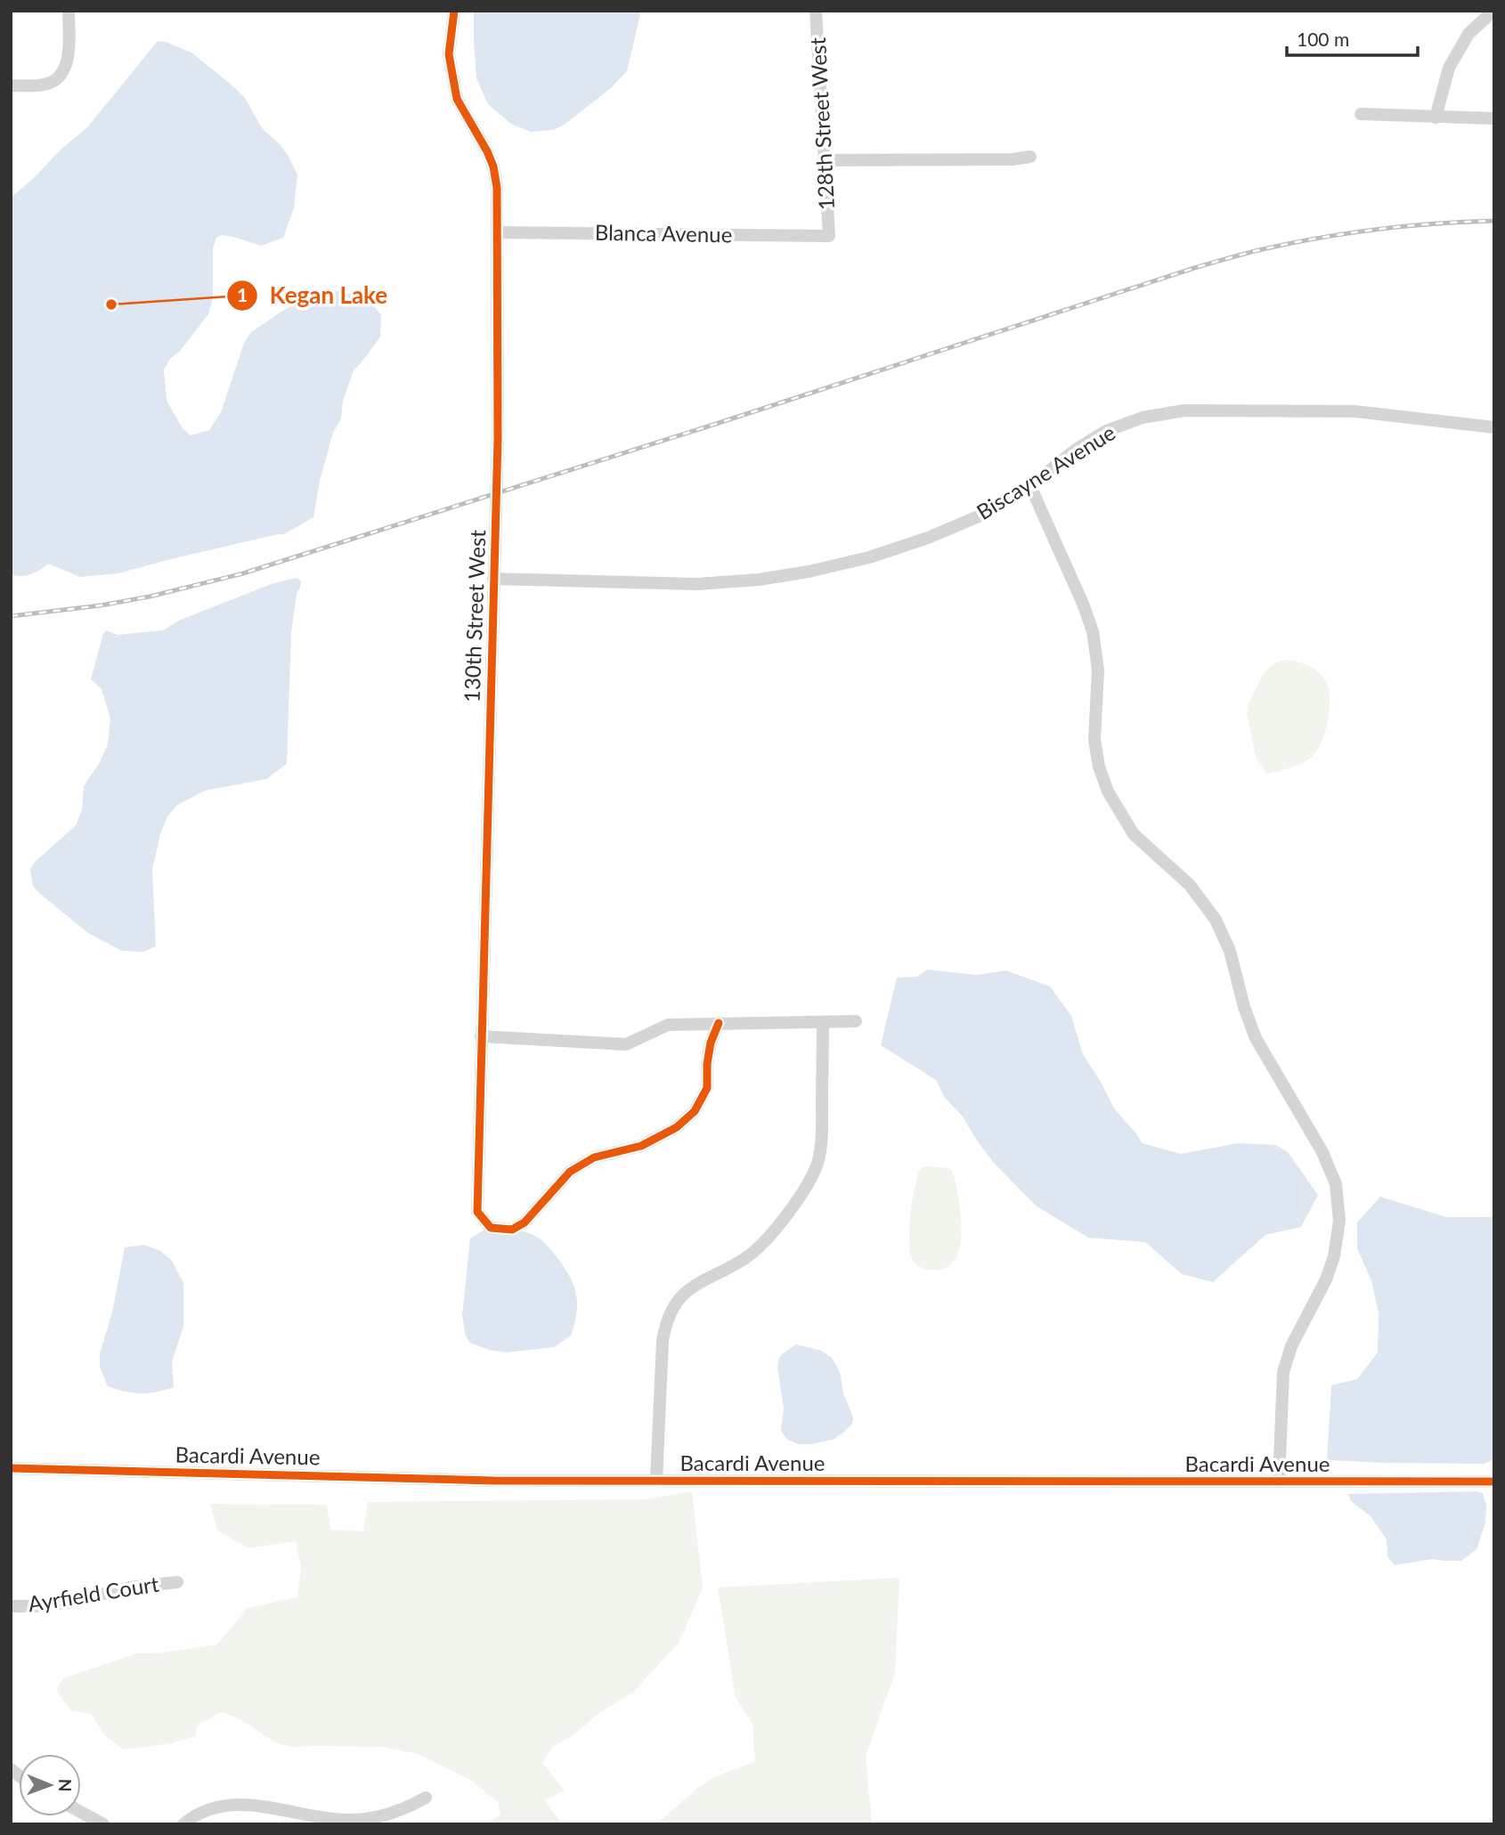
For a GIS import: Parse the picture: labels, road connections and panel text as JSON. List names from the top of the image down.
{
  "streets": {
    "street": [
      "128th Street West",
      "Blanca Avenue",
      "Biscayne Avenue",
      "130th Street West",
      "Bacardi Avenue",
      "Ayrfield Court"
    ]
  },
  "crossings": [
    ["128th Street West", "Blanca Avenue"],
    ["Blanca Avenue", "130th Street West"],
    ["Biscayne Avenue", "130th Street West"]
  ],
  "places": ["Kegan Lake"],
  "scale_bar": "100 m",
  "north": "right"
}
